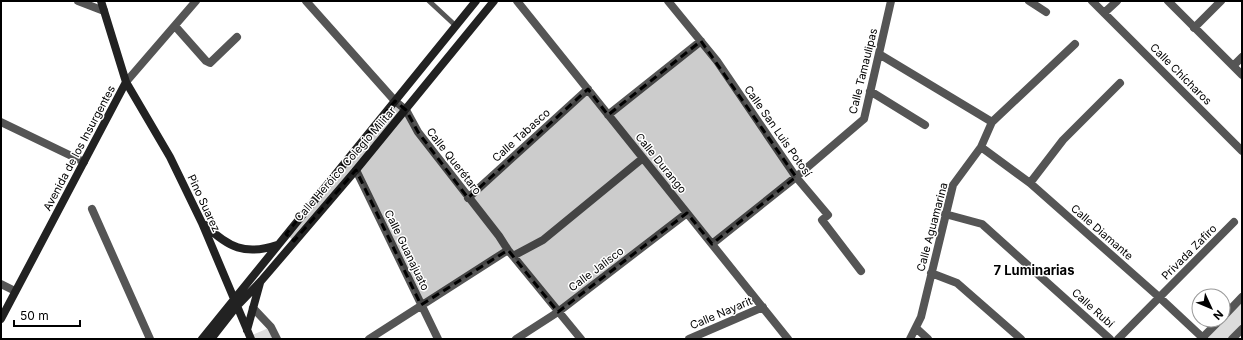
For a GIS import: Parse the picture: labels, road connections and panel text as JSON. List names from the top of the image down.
{
  "streets": {
    "main road": ["Avenida de los Insurgentes", "Calle Heróico Colegio Militar", "Pino Suarez"],
    "street": [
      "Calle Tamaulipas",
      "Calle Chícharos",
      "Calle San Luis Potosí",
      "Calle Tabasco",
      "Calle Querétaro",
      "Calle Durango",
      "Calle Aguamarina",
      "Calle Diamante",
      "Calle Guanajuato",
      "Privada Zafiro",
      "Calle Jalisco",
      "Calle Rubí",
      "Calle Nayarit"
    ]
  },
  "crossings": [
    ["Calle Tamaulipas", "Calle San Luis Potosí"],
    ["Calle Tamaulipas", "Calle Durango"],
    ["Calle Tabasco", "Calle Querétaro"],
    ["Calle Tabasco", "Calle Durango"],
    ["Avenida de los Insurgentes", "Pino Suarez"],
    ["Calle Querétaro", "Calle Heróico Colegio Militar"],
    ["Calle Querétaro", "Calle Jalisco"],
    ["Calle Durango", "Calle Jalisco"],
    ["Calle Durango", "Calle Nayarit"],
    ["Calle Heróico Colegio Militar", "Pino Suarez"],
    ["Calle Heróico Colegio Militar", "Calle Guanajuato"],
    ["Calle Aguamarina", "Calle Diamante"],
    ["Calle Aguamarina", "Calle Rubí"],
    ["Calle Diamante", "Privada Zafiro"]
  ],
  "districts": ["7 Luminarias"],
  "scale_bar": "50 m",
  "north": "bottom right"
}
